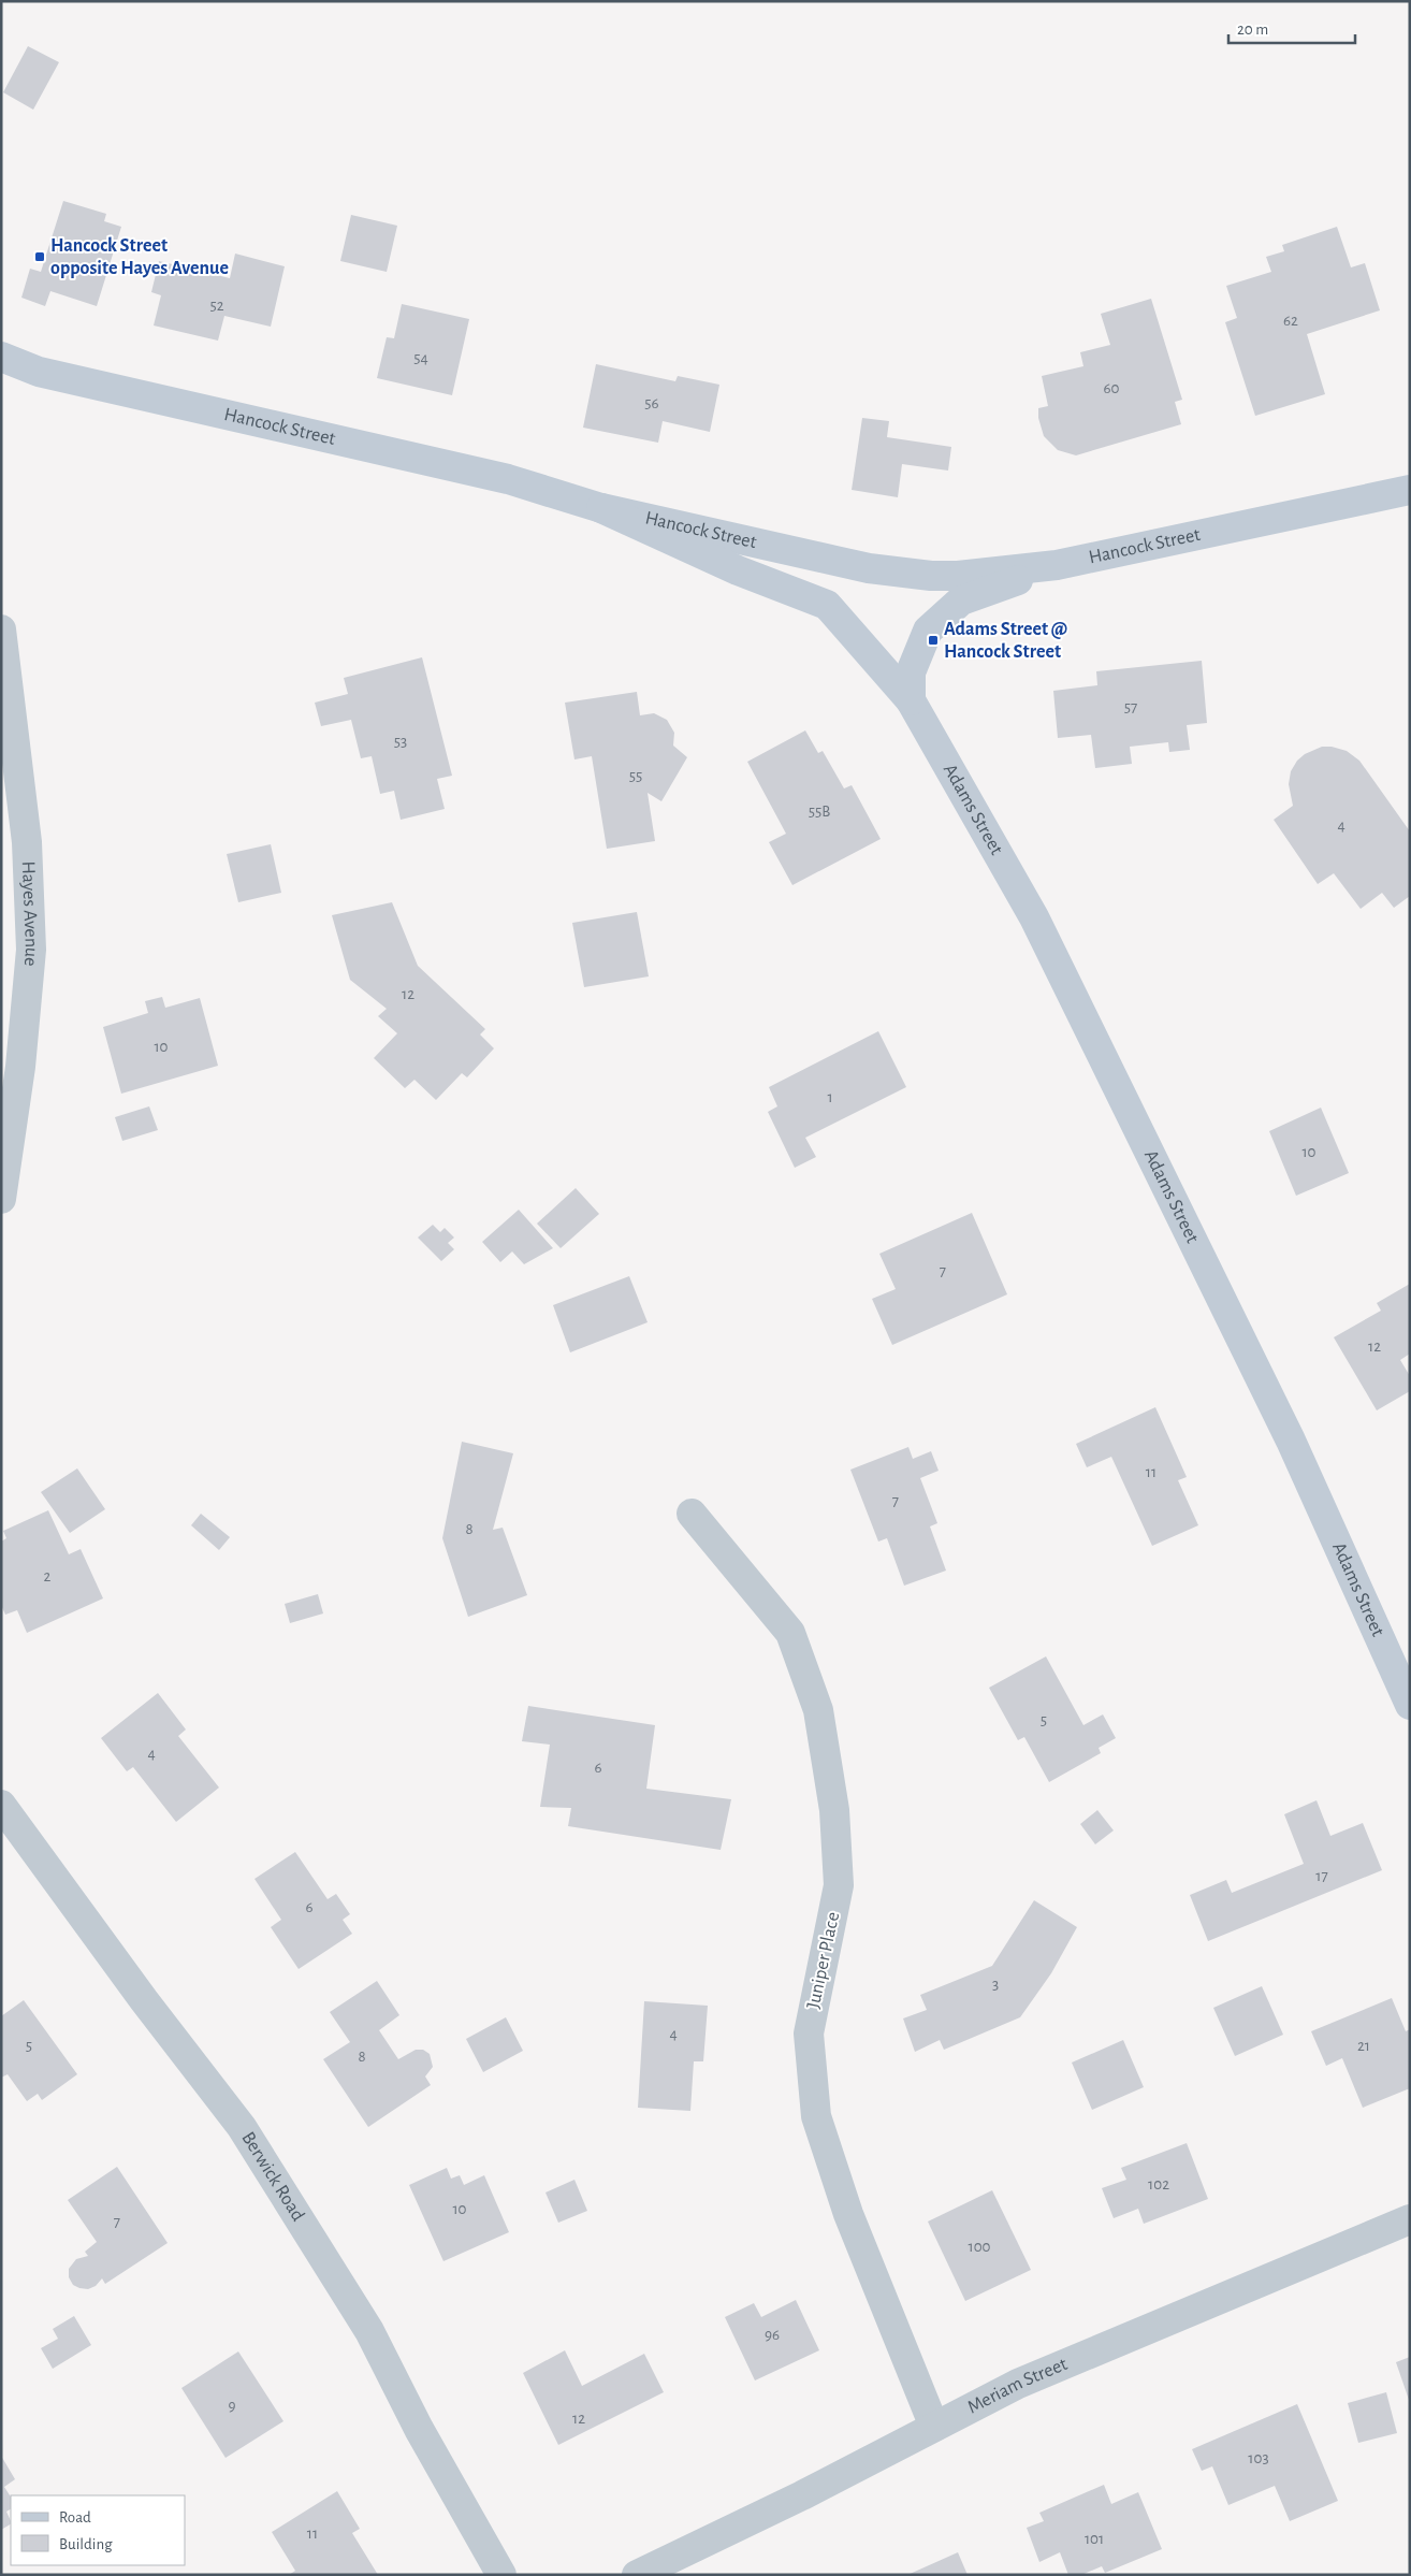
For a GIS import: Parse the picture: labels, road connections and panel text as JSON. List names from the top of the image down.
{
  "streets": {
    "main road": ["Hancock Street", "Adams Street"],
    "street": [
      "Hayes Avenue",
      "Juniper Place",
      "Berwick Road",
      "Meriam Street"
    ]
  },
  "crossings": [
    ["Hancock Street", "Adams Street"],
    ["Juniper Place", "Meriam Street"]
  ],
  "places": {
    "transit": ["Hancock Street opposite Hayes Avenue", "Adams Street @ Hancock Street"]
  },
  "house_numbers": [
    "52",
    "62",
    "54",
    "60",
    "56",
    "57",
    "53",
    "55",
    "55B",
    "4",
    "12",
    "10",
    "1",
    "10",
    "7",
    "12",
    "11",
    "7",
    "8",
    "2",
    "5",
    "4",
    "6",
    "17",
    "6",
    "3",
    "4",
    "5",
    "21",
    "8",
    "102",
    "10",
    "7",
    "100",
    "96",
    "9",
    "12",
    "103",
    "11",
    "101"
  ],
  "legend": ["Road", "Building"],
  "scale_bar": "20 m"
}
